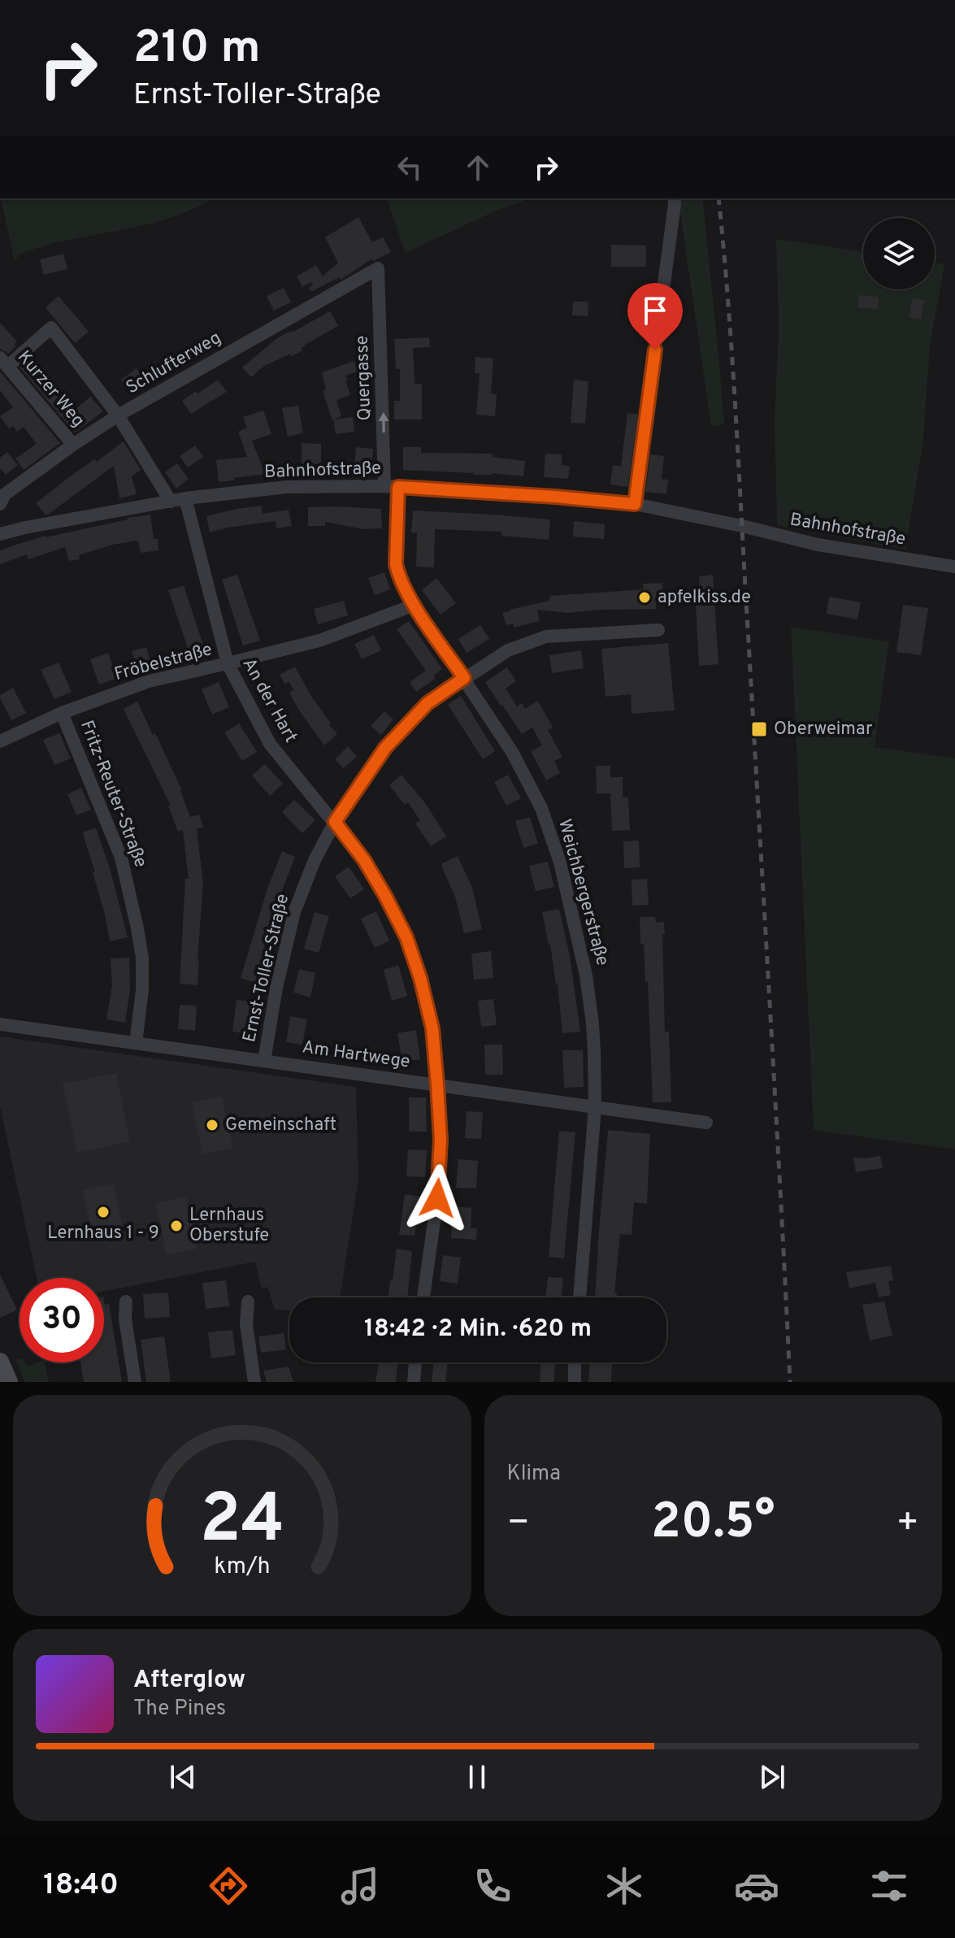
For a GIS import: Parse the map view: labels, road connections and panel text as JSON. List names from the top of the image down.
{
  "streets": {
    "street": [
      "Schlufterweg",
      "Quergasse",
      "Kurzer Weg",
      "Bahnhofstraße",
      "Fröbelstraße",
      "An der Hart",
      "Fritz-Reuter-Straße",
      "Weichbergerstraße",
      "Ernst-Toller-Straße",
      "Am Hartwege"
    ]
  },
  "crossings": [
    ["Schlufterweg", "Quergasse"],
    ["Schlufterweg", "Kurzer Weg"],
    ["Quergasse", "Bahnhofstraße"],
    ["Quergasse", "Weichbergerstraße"],
    ["Bahnhofstraße", "An der Hart"],
    ["Bahnhofstraße", "Weichbergerstraße"],
    ["Fröbelstraße", "An der Hart"],
    ["Fröbelstraße", "Fritz-Reuter-Straße"],
    ["Fröbelstraße", "Weichbergerstraße"],
    ["An der Hart", "Ernst-Toller-Straße"],
    ["An der Hart", "Am Hartwege"],
    ["Fritz-Reuter-Straße", "Am Hartwege"],
    ["Weichbergerstraße", "Ernst-Toller-Straße"],
    ["Weichbergerstraße", "Am Hartwege"],
    ["Ernst-Toller-Straße", "Am Hartwege"]
  ],
  "one_way": ["Quergasse"],
  "places": {
    "other": [
      "apfelkiss.de",
      "Gemeinschaft",
      "Lernhaus 1 - 9",
      "Lernhaus Oberstufe"
    ],
    "transit": ["Oberweimar"]
  },
  "page": {
    "turn": ["210 m", "Ernst-Toller-Straße"],
    "limit": "30",
    "trip": "18:42 · 2 Min. · 620 m",
    "tile": "Klima",
    "heat": ["−", "20.5°", "+"],
    "song": ["Afterglow", "The Pines"],
    "tabs": "18:40",
    "gauge": ["24", "km/h"]
  }
}
